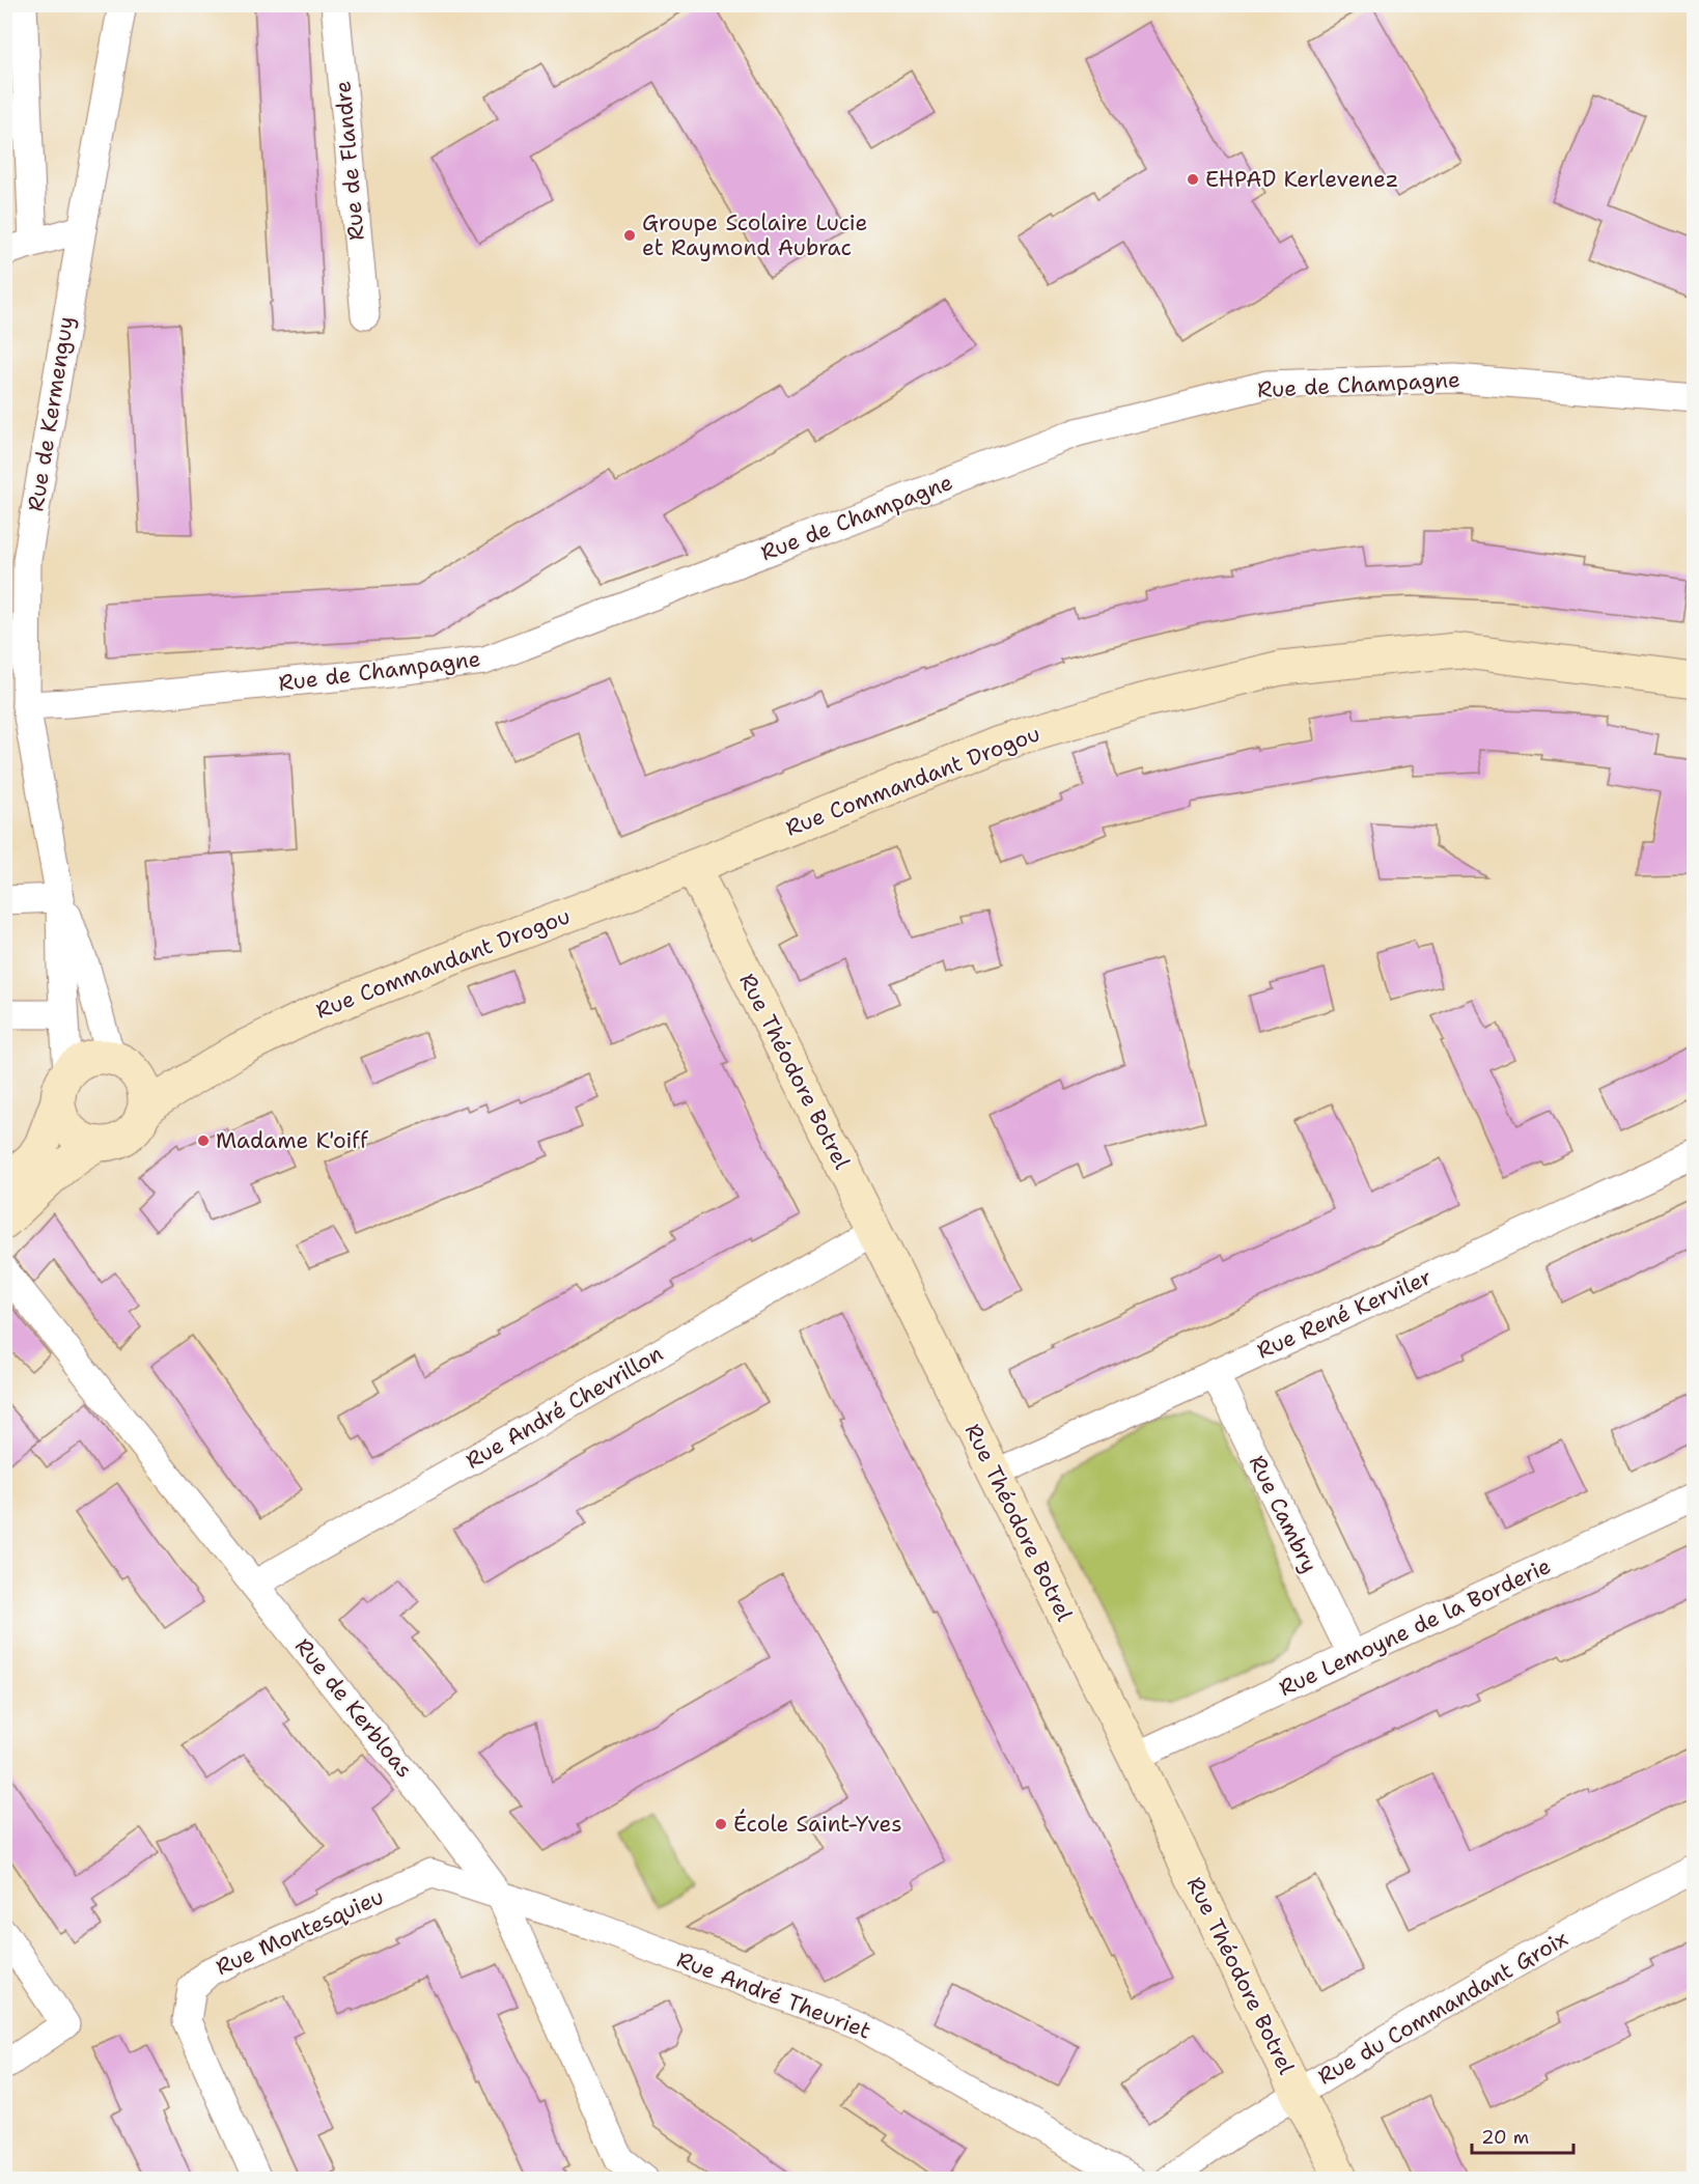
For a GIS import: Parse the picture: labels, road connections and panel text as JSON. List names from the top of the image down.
{
  "streets": {
    "street": [
      "Rue de Flandre",
      "Rue de Champagne",
      "Rue de Kermenguy",
      "Rue Commandant Drogou",
      "Rue Théodore Botrel",
      "Rue René Kerviler",
      "Rue André Chevrillon",
      "Rue Cambry",
      "Rue Lemoyne de la Borderie",
      "Rue de Kerbloas",
      "Rue Montesquieu",
      "Rue André Theuriet",
      "Rue du Commandant Groix"
    ]
  },
  "crossings": [
    ["Rue de Champagne", "Rue de Kermenguy"],
    ["Rue de Kermenguy", "Rue Commandant Drogou"],
    ["Rue Commandant Drogou", "Rue Théodore Botrel"],
    ["Rue Théodore Botrel", "Rue René Kerviler"],
    ["Rue Théodore Botrel", "Rue André Chevrillon"],
    ["Rue Théodore Botrel", "Rue Lemoyne de la Borderie"],
    ["Rue Théodore Botrel", "Rue du Commandant Groix"],
    ["Rue René Kerviler", "Rue Cambry"],
    ["Rue André Chevrillon", "Rue de Kerbloas"],
    ["Rue Cambry", "Rue Lemoyne de la Borderie"],
    ["Rue de Kerbloas", "Rue Montesquieu"],
    ["Rue de Kerbloas", "Rue André Theuriet"],
    ["Rue Montesquieu", "Rue André Theuriet"]
  ],
  "places": [
    "EHPAD Kerlevenez",
    "Groupe Scolaire Lucie et Raymond Aubrac",
    "Madame K'oiff",
    "École Saint-Yves"
  ],
  "scale_bar": "20 m"
}
